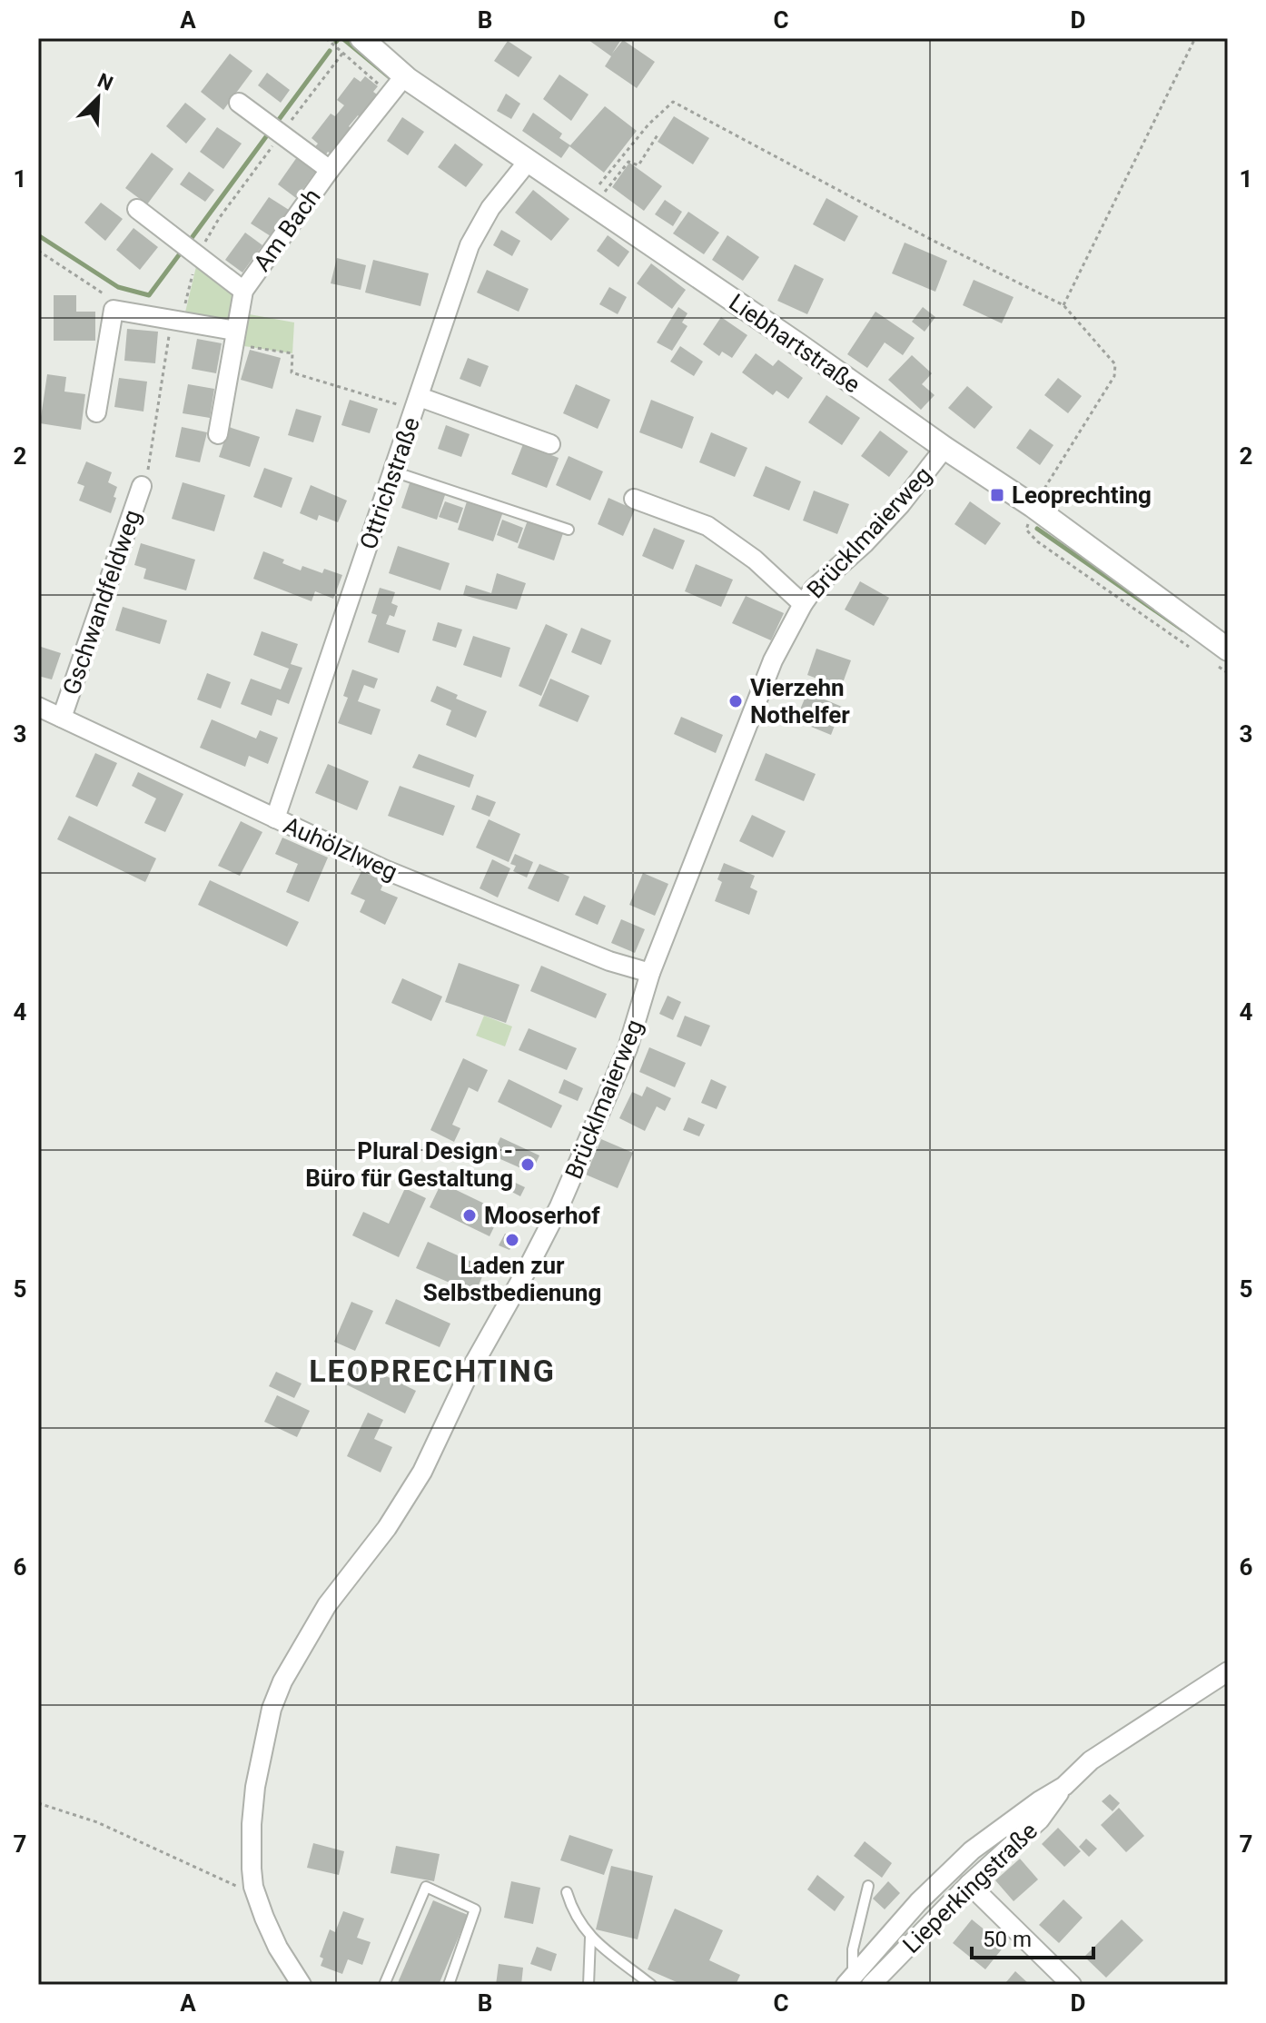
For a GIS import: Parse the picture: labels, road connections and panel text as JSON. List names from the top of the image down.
{
  "streets": {
    "street": [
      "Am Bach",
      "Liebhartstraße",
      "Ottrichstraße",
      "Brücklmaierweg",
      "Gschwandfeldweg",
      "Auhölzlweg",
      "Lieperkingstraße"
    ]
  },
  "crossings": [
    ["Am Bach", "Liebhartstraße"],
    ["Liebhartstraße", "Ottrichstraße"],
    ["Liebhartstraße", "Brücklmaierweg"],
    ["Ottrichstraße", "Auhölzlweg"],
    ["Brücklmaierweg", "Auhölzlweg"],
    ["Gschwandfeldweg", "Auhölzlweg"]
  ],
  "districts": ["LEOPRECHTING"],
  "places": {
    "transit": ["Leoprechting"],
    "other": [
      "Vierzehn Nothelfer",
      "Plural Design - Büro für Gestaltung",
      "Mooserhof",
      "Laden zur Selbstbedienung"
    ]
  },
  "scale_bar": "50 m",
  "north": "top right",
  "grid": {
    "columns": [
      "A",
      "B",
      "C",
      "D"
    ],
    "rows": [
      "1",
      "2",
      "3",
      "4",
      "5",
      "6",
      "7"
    ]
  }
}
